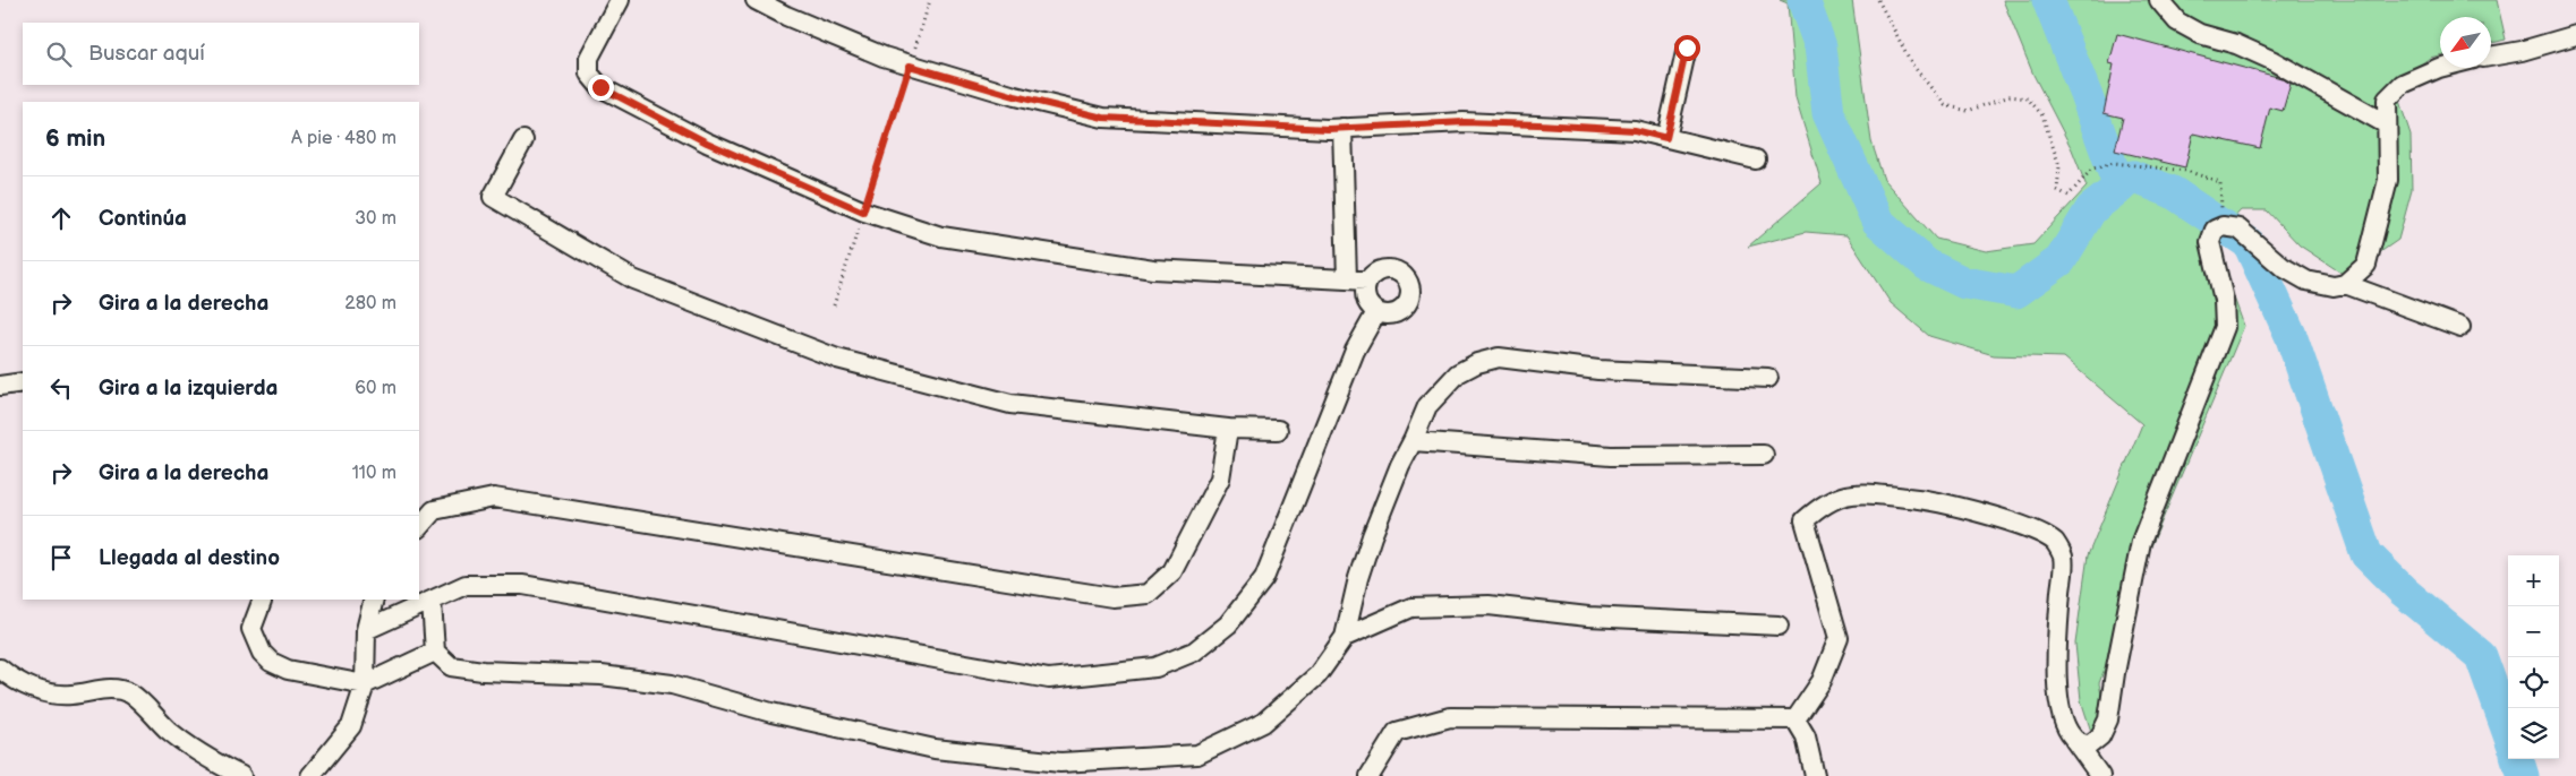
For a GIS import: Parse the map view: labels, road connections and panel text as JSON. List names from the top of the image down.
{
  "north": "bottom left",
  "page": {
    "search": "Buscar aquí",
    "heading": ["6 min", "A pie · 480 m"],
    "list": [
      ["Continúa", "30 m"],
      ["Gira a la derecha", "280 m"],
      ["Gira a la izquierda", "60 m"],
      ["Gira a la derecha", "110 m"],
      "Llegada al destino"
    ],
    "map_buttons": ["+", "−"]
  }
}
